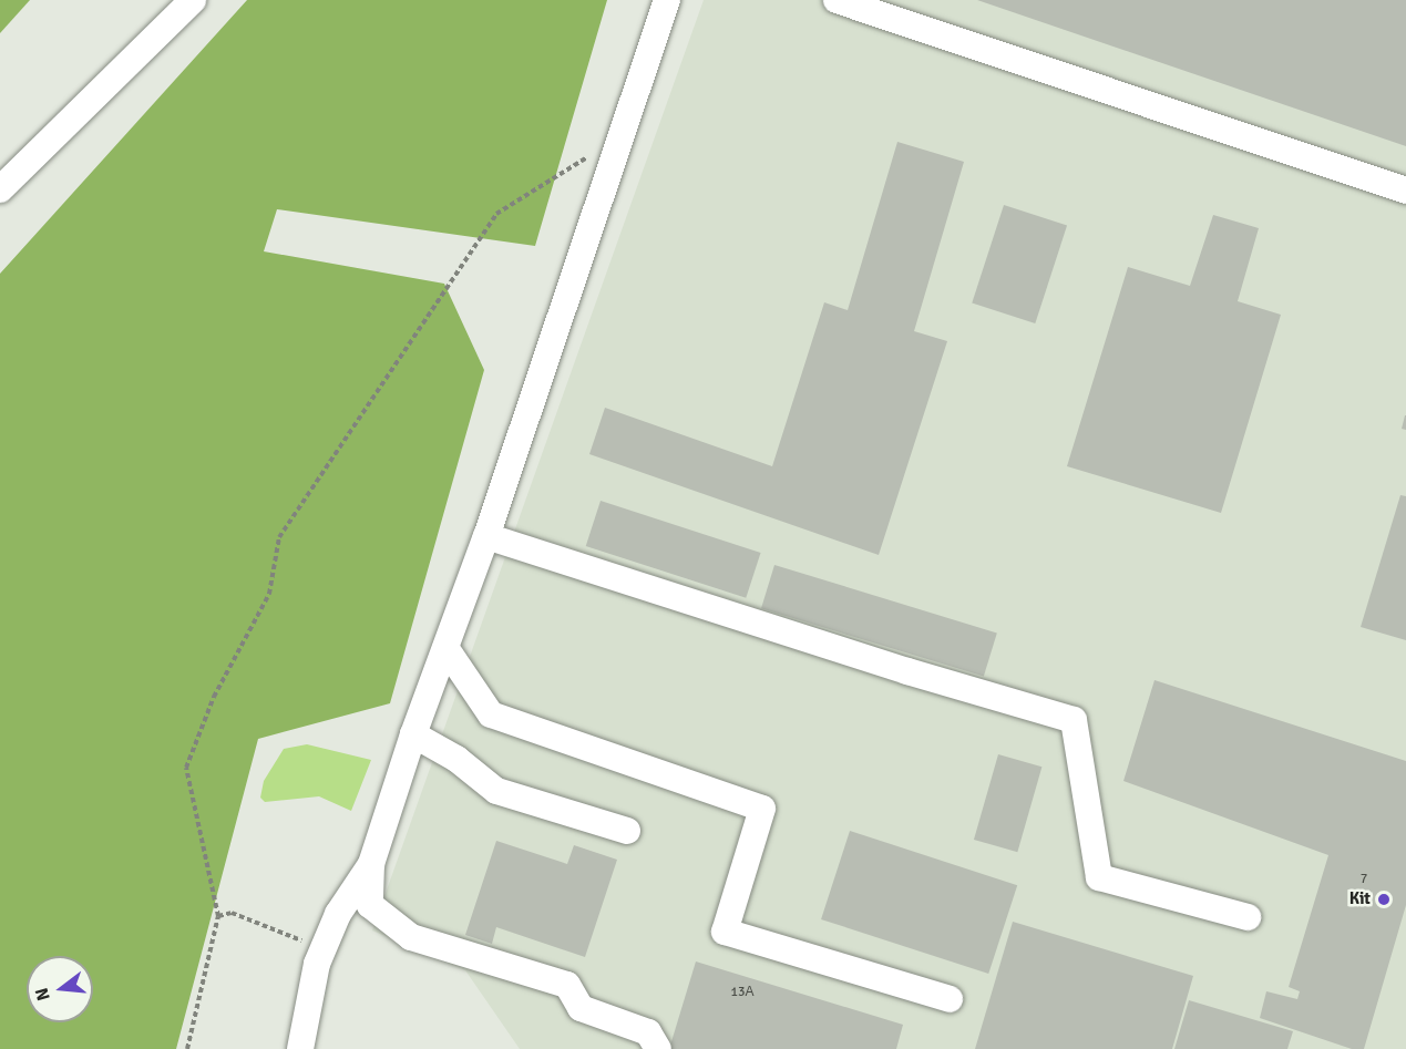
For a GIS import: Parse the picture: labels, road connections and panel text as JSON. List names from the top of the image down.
{
  "places": ["Kit"],
  "house_numbers": ["7", "13А"],
  "north": "left"
}
